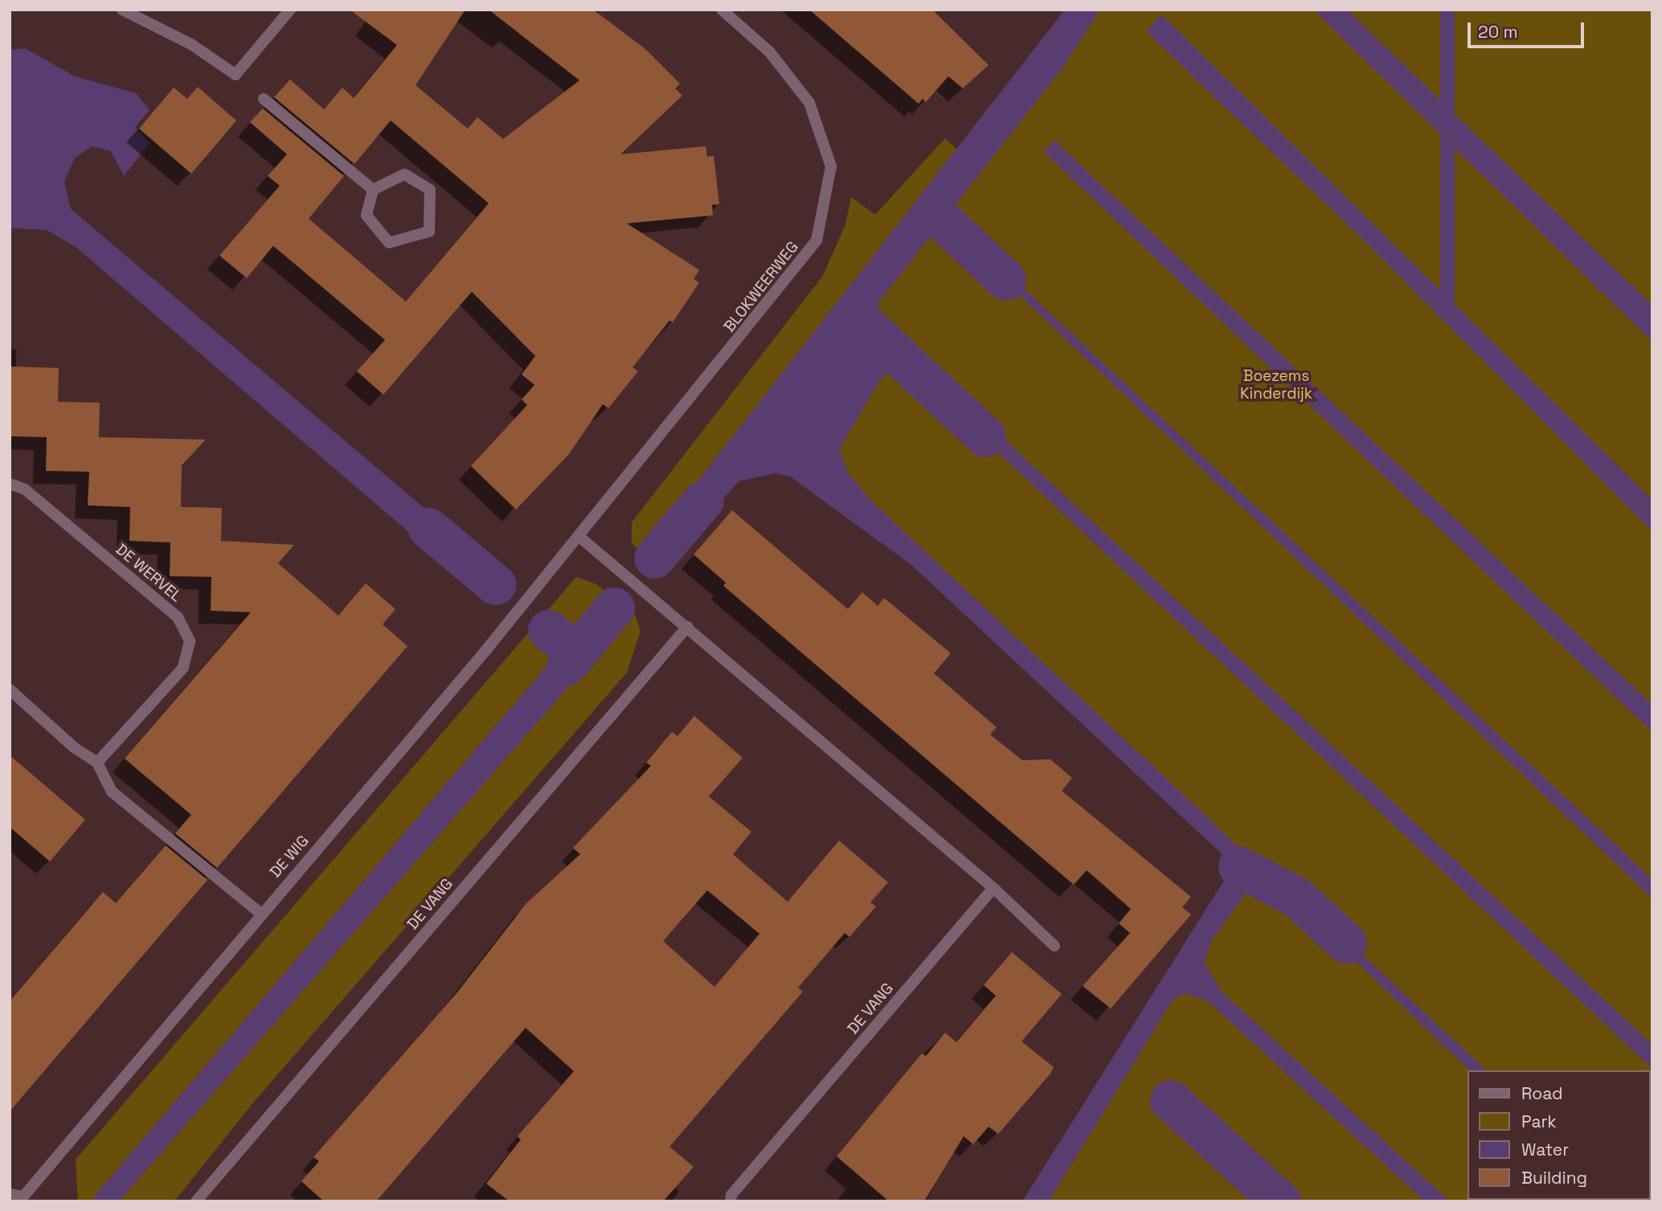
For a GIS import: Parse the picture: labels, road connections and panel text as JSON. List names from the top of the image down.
{
  "streets": {
    "street": [
      "BLOKWEERWEG",
      "DE WERVEL",
      "DE WIG",
      "DE VANG"
    ]
  },
  "crossings": [
    ["BLOKWEERWEG", "DE WIG"]
  ],
  "parks": ["Boezems Kinderdijk"],
  "legend": [
    "Road",
    "Park",
    "Water",
    "Building"
  ],
  "scale_bar": "20 m"
}
